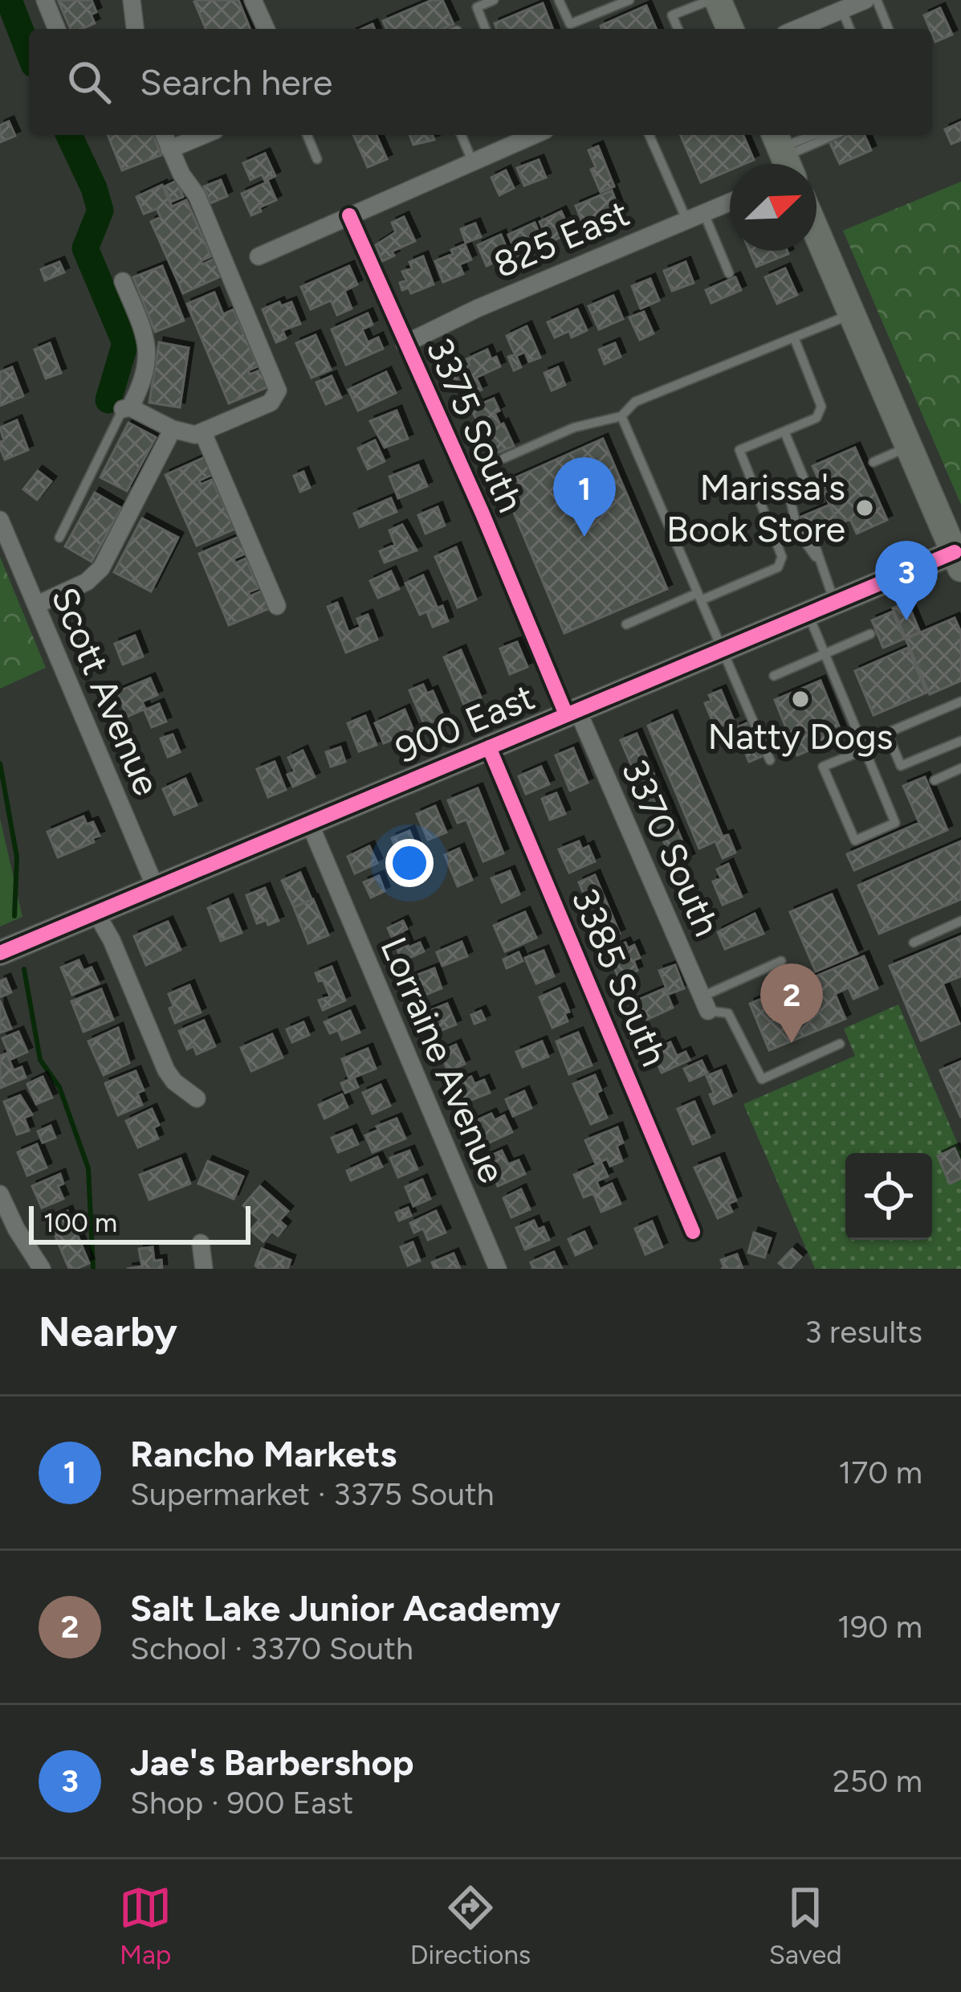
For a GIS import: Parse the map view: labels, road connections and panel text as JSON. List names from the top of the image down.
{
  "streets": {
    "main road": ["900 East"],
    "street": [
      "825 East",
      "3375 South",
      "Scott Avenue",
      "3370 South",
      "3385 South",
      "Lorraine Avenue"
    ]
  },
  "crossings": [
    ["825 East", "3375 South"],
    ["3375 South", "900 East"],
    ["3375 South", "3370 South"],
    ["Scott Avenue", "900 East"],
    ["900 East", "3370 South"],
    ["900 East", "3385 South"],
    ["900 East", "Lorraine Avenue"]
  ],
  "places": ["Marissa's Book Store", "Natty Dogs"],
  "scale_bar": "100 m",
  "north": "top right",
  "page": {
    "search": "Search here",
    "pins": ["1", "3", "2"],
    "scale": "100 m",
    "heading": ["Nearby", "3 results"],
    "list": [
      {
        "mark": "1",
        "name": "Rancho Markets",
        "note": "Supermarket · 3375 South",
        "value": "170 m"
      },
      {
        "mark": "2",
        "name": "Salt Lake Junior Academy",
        "note": "School · 3370 South",
        "value": "190 m"
      },
      {
        "mark": "3",
        "name": "Jae's Barbershop",
        "note": "Shop · 900 East",
        "value": "250 m"
      }
    ],
    "nav": ["Map", "Directions", "Saved"]
  }
}
